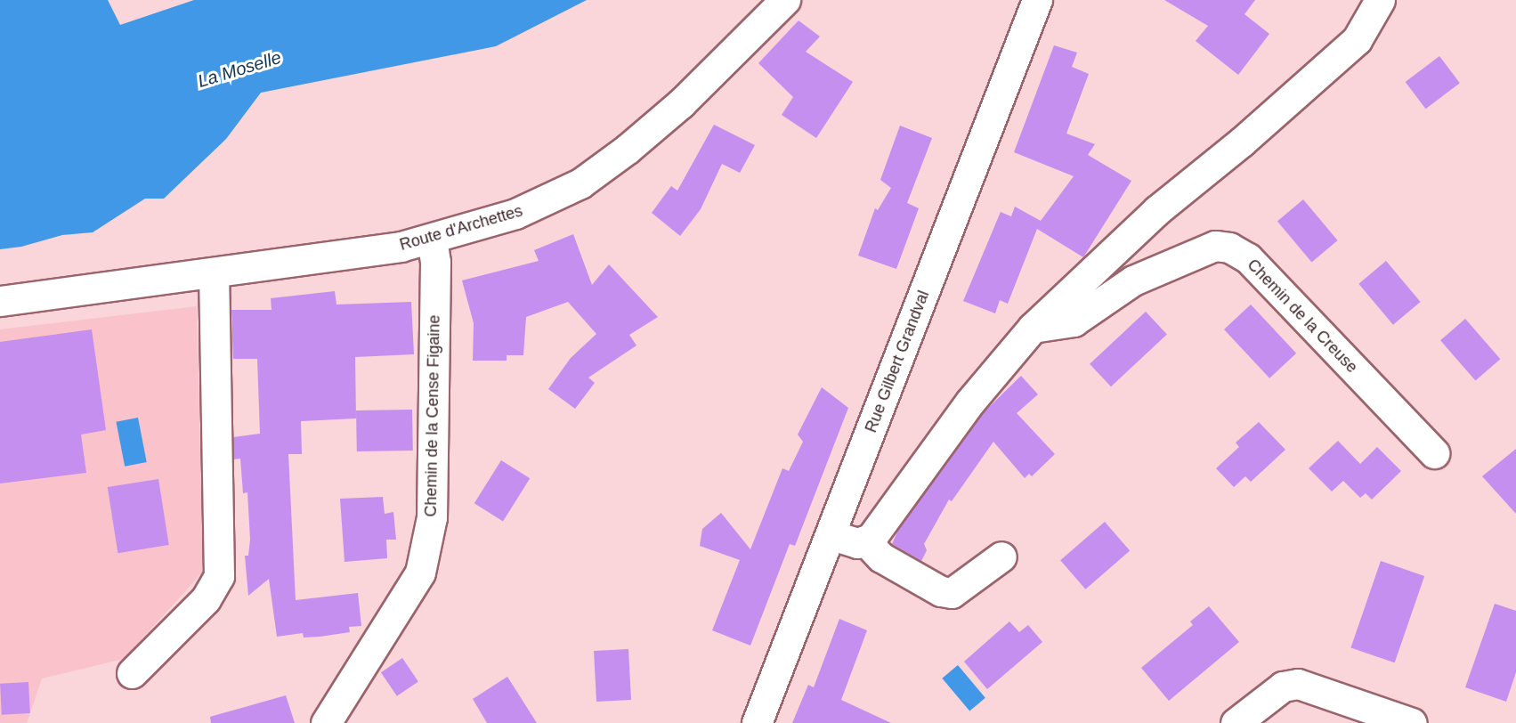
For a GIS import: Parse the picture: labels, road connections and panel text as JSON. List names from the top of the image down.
{
  "streets": {
    "street": [
      "Route d'Archettes",
      "Chemin de la Creuse",
      "Rue Gilbert Grandval",
      "Chemin de la Cense Figaine"
    ]
  },
  "crossings": [
    ["Route d'Archettes", "Chemin de la Cense Figaine"]
  ],
  "water": ["La Moselle"]
}
